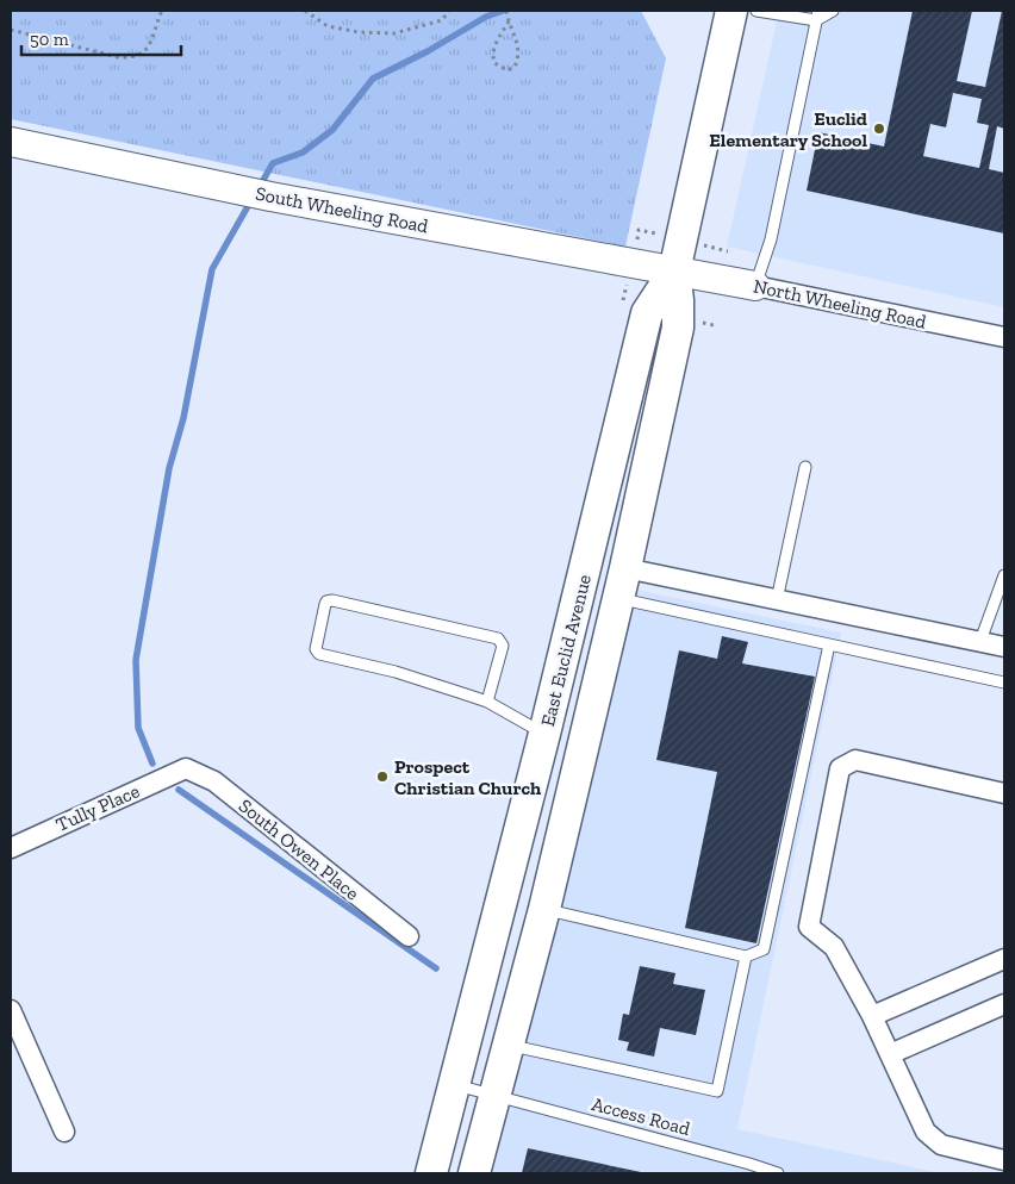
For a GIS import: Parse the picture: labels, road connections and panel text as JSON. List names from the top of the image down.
{
  "streets": {
    "main road": ["East Euclid Avenue"],
    "street": [
      "South Wheeling Road",
      "North Wheeling Road",
      "Tully Place",
      "South Owen Place"
    ],
    "lane": ["Access Road"]
  },
  "crossings": [
    ["South Wheeling Road", "North Wheeling Road"],
    ["South Wheeling Road", "East Euclid Avenue"],
    ["North Wheeling Road", "East Euclid Avenue"],
    ["East Euclid Avenue", "Access Road"],
    ["Tully Place", "South Owen Place"]
  ],
  "places": ["Euclid Elementary School", "Prospect Christian Church"],
  "scale_bar": "50 m"
}
